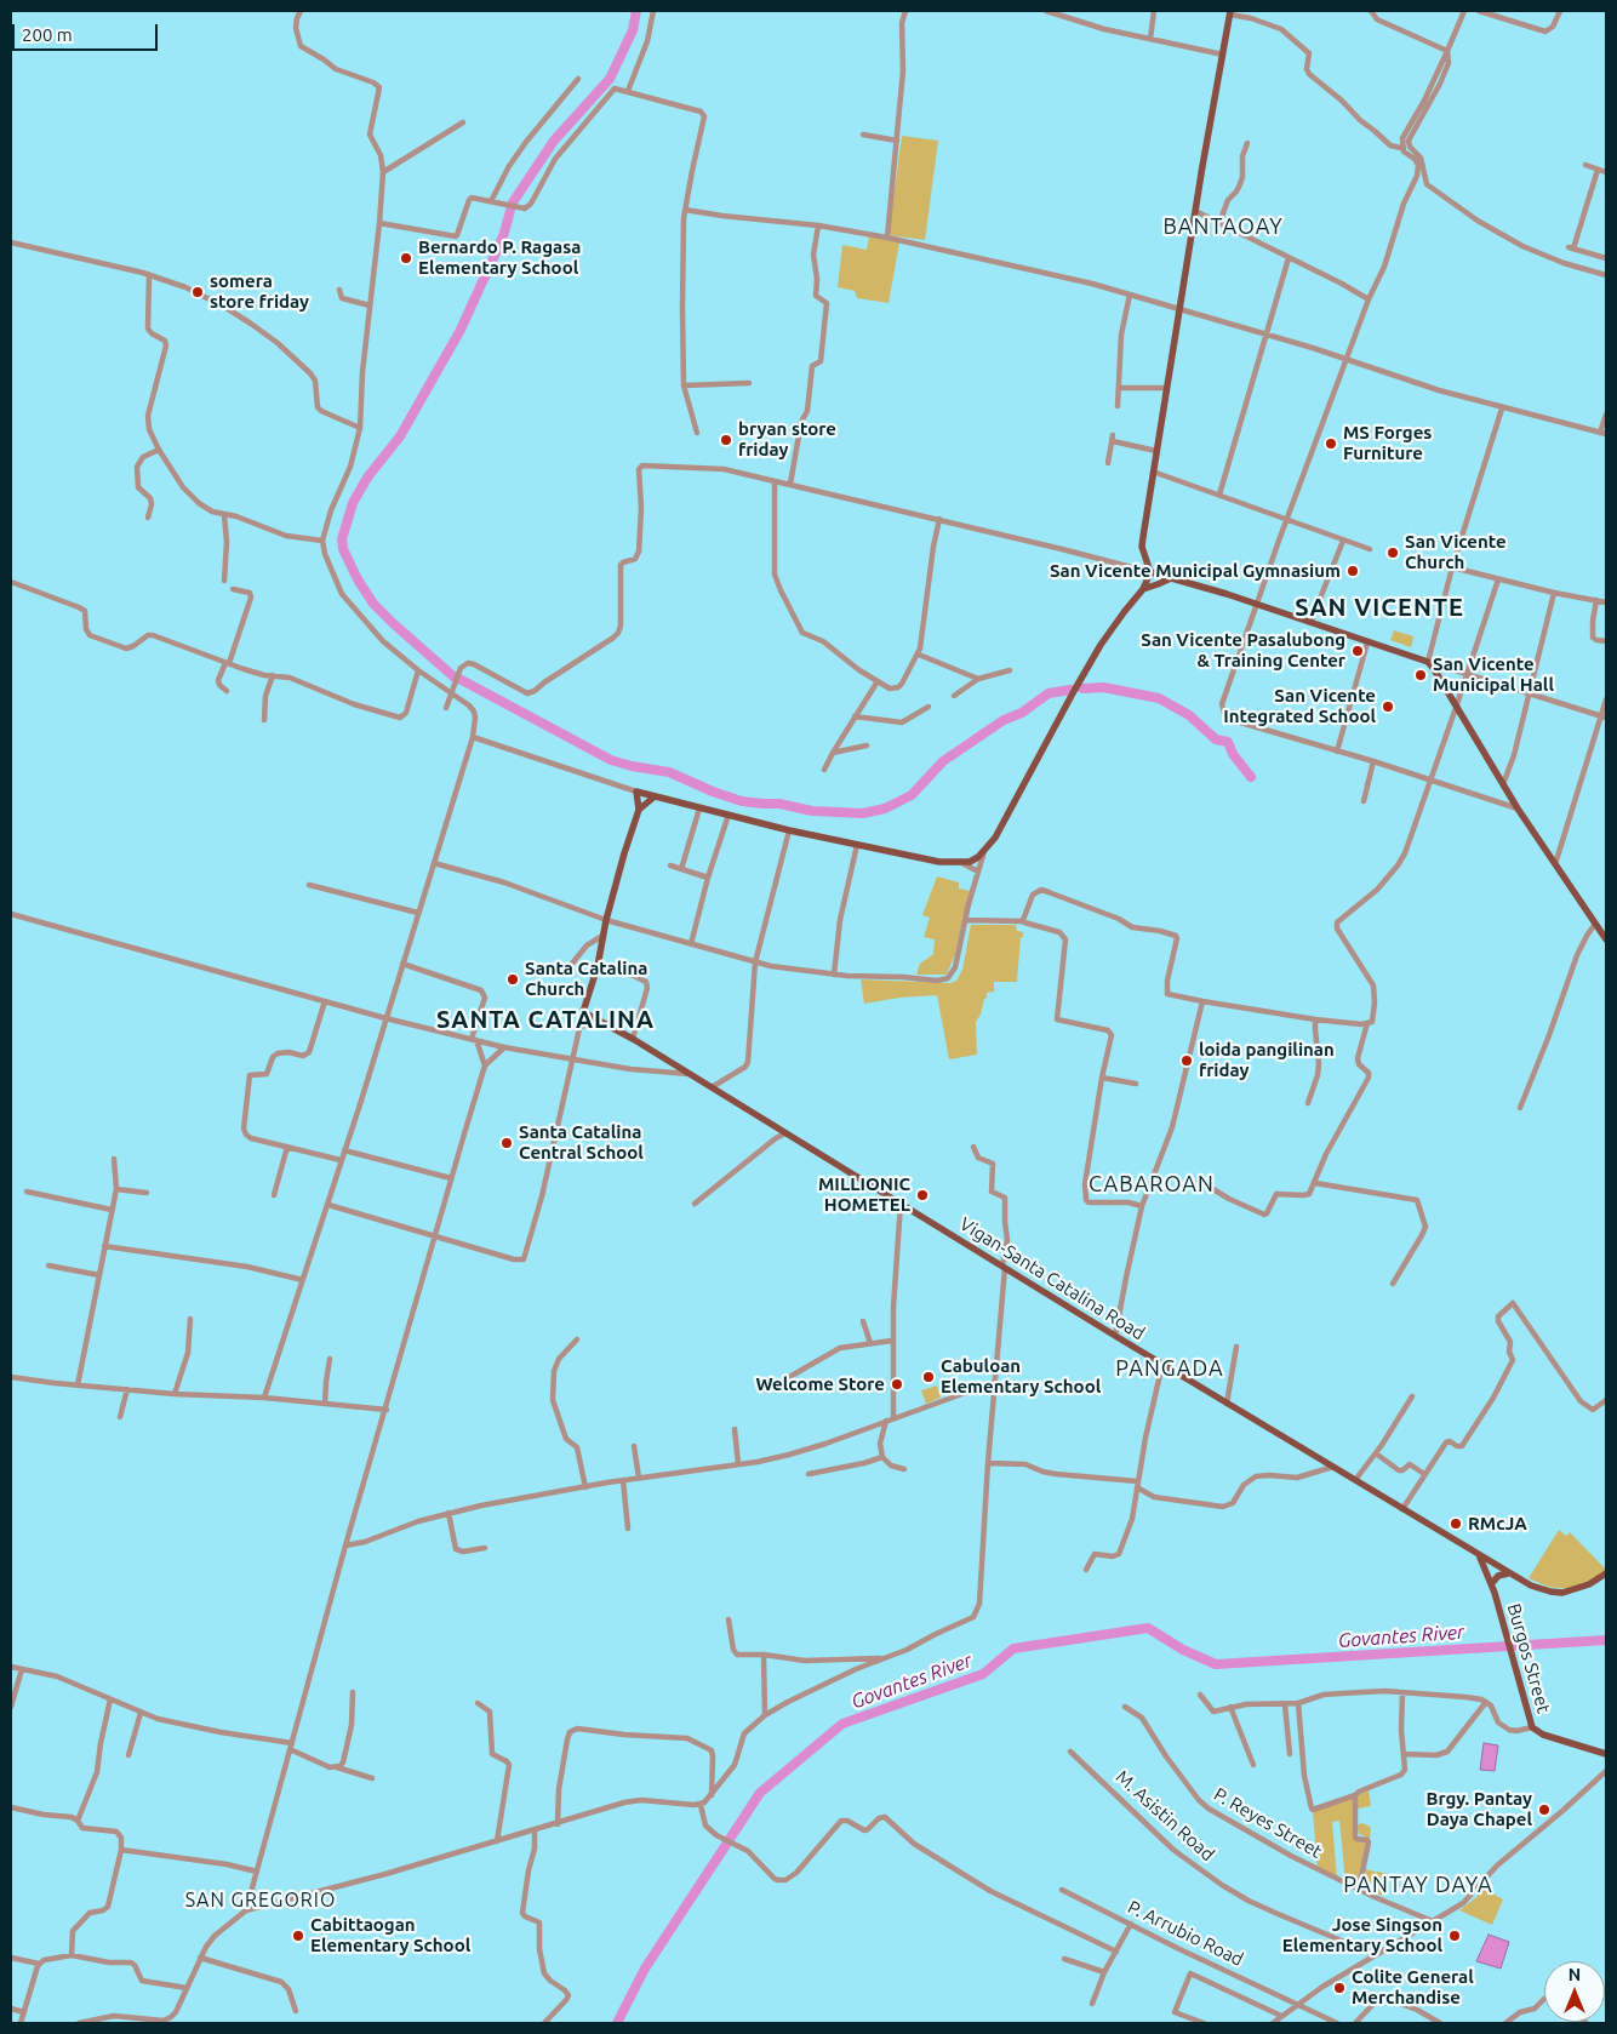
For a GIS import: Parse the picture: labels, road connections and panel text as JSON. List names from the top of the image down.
{
  "streets": {
    "main road": ["Vigan-Santa Catalina Road", "Burgos Street"],
    "street": ["M. Asistin Road", "P. Reyes Street", "P. Arrubio Road"]
  },
  "crossings": [
    ["Vigan-Santa Catalina Road", "Burgos Street"]
  ],
  "districts": [
    "BANTAOAY",
    "SAN VICENTE",
    "SANTA CATALINA",
    "CABAROAN",
    "PANGADA",
    "PANTAY DAYA",
    "SAN GREGORIO"
  ],
  "water": ["Govantes River"],
  "places": [
    "Bernardo P. Ragasa Elementary School",
    "somera store friday",
    "bryan store friday",
    "MS Forges Furniture",
    "San Vicente Church",
    "San Vicente Municipal Gymnasium",
    "San Vicente Pasalubong & Training Center",
    "San Vicente Municipal Hall",
    "San Vicente Integrated School",
    "Santa Catalina Church",
    "loida pangilinan friday",
    "Santa Catalina Central School",
    "MILLIONIC HOMETEL",
    "Cabuloan Elementary School",
    "Welcome Store",
    "RMcJA",
    "Brgy. Pantay Daya Chapel",
    "Cabittaogan Elementary School",
    "Jose Singson Elementary School",
    "Colite General Merchandise"
  ],
  "scale_bar": "200 m",
  "north": "top"
}
